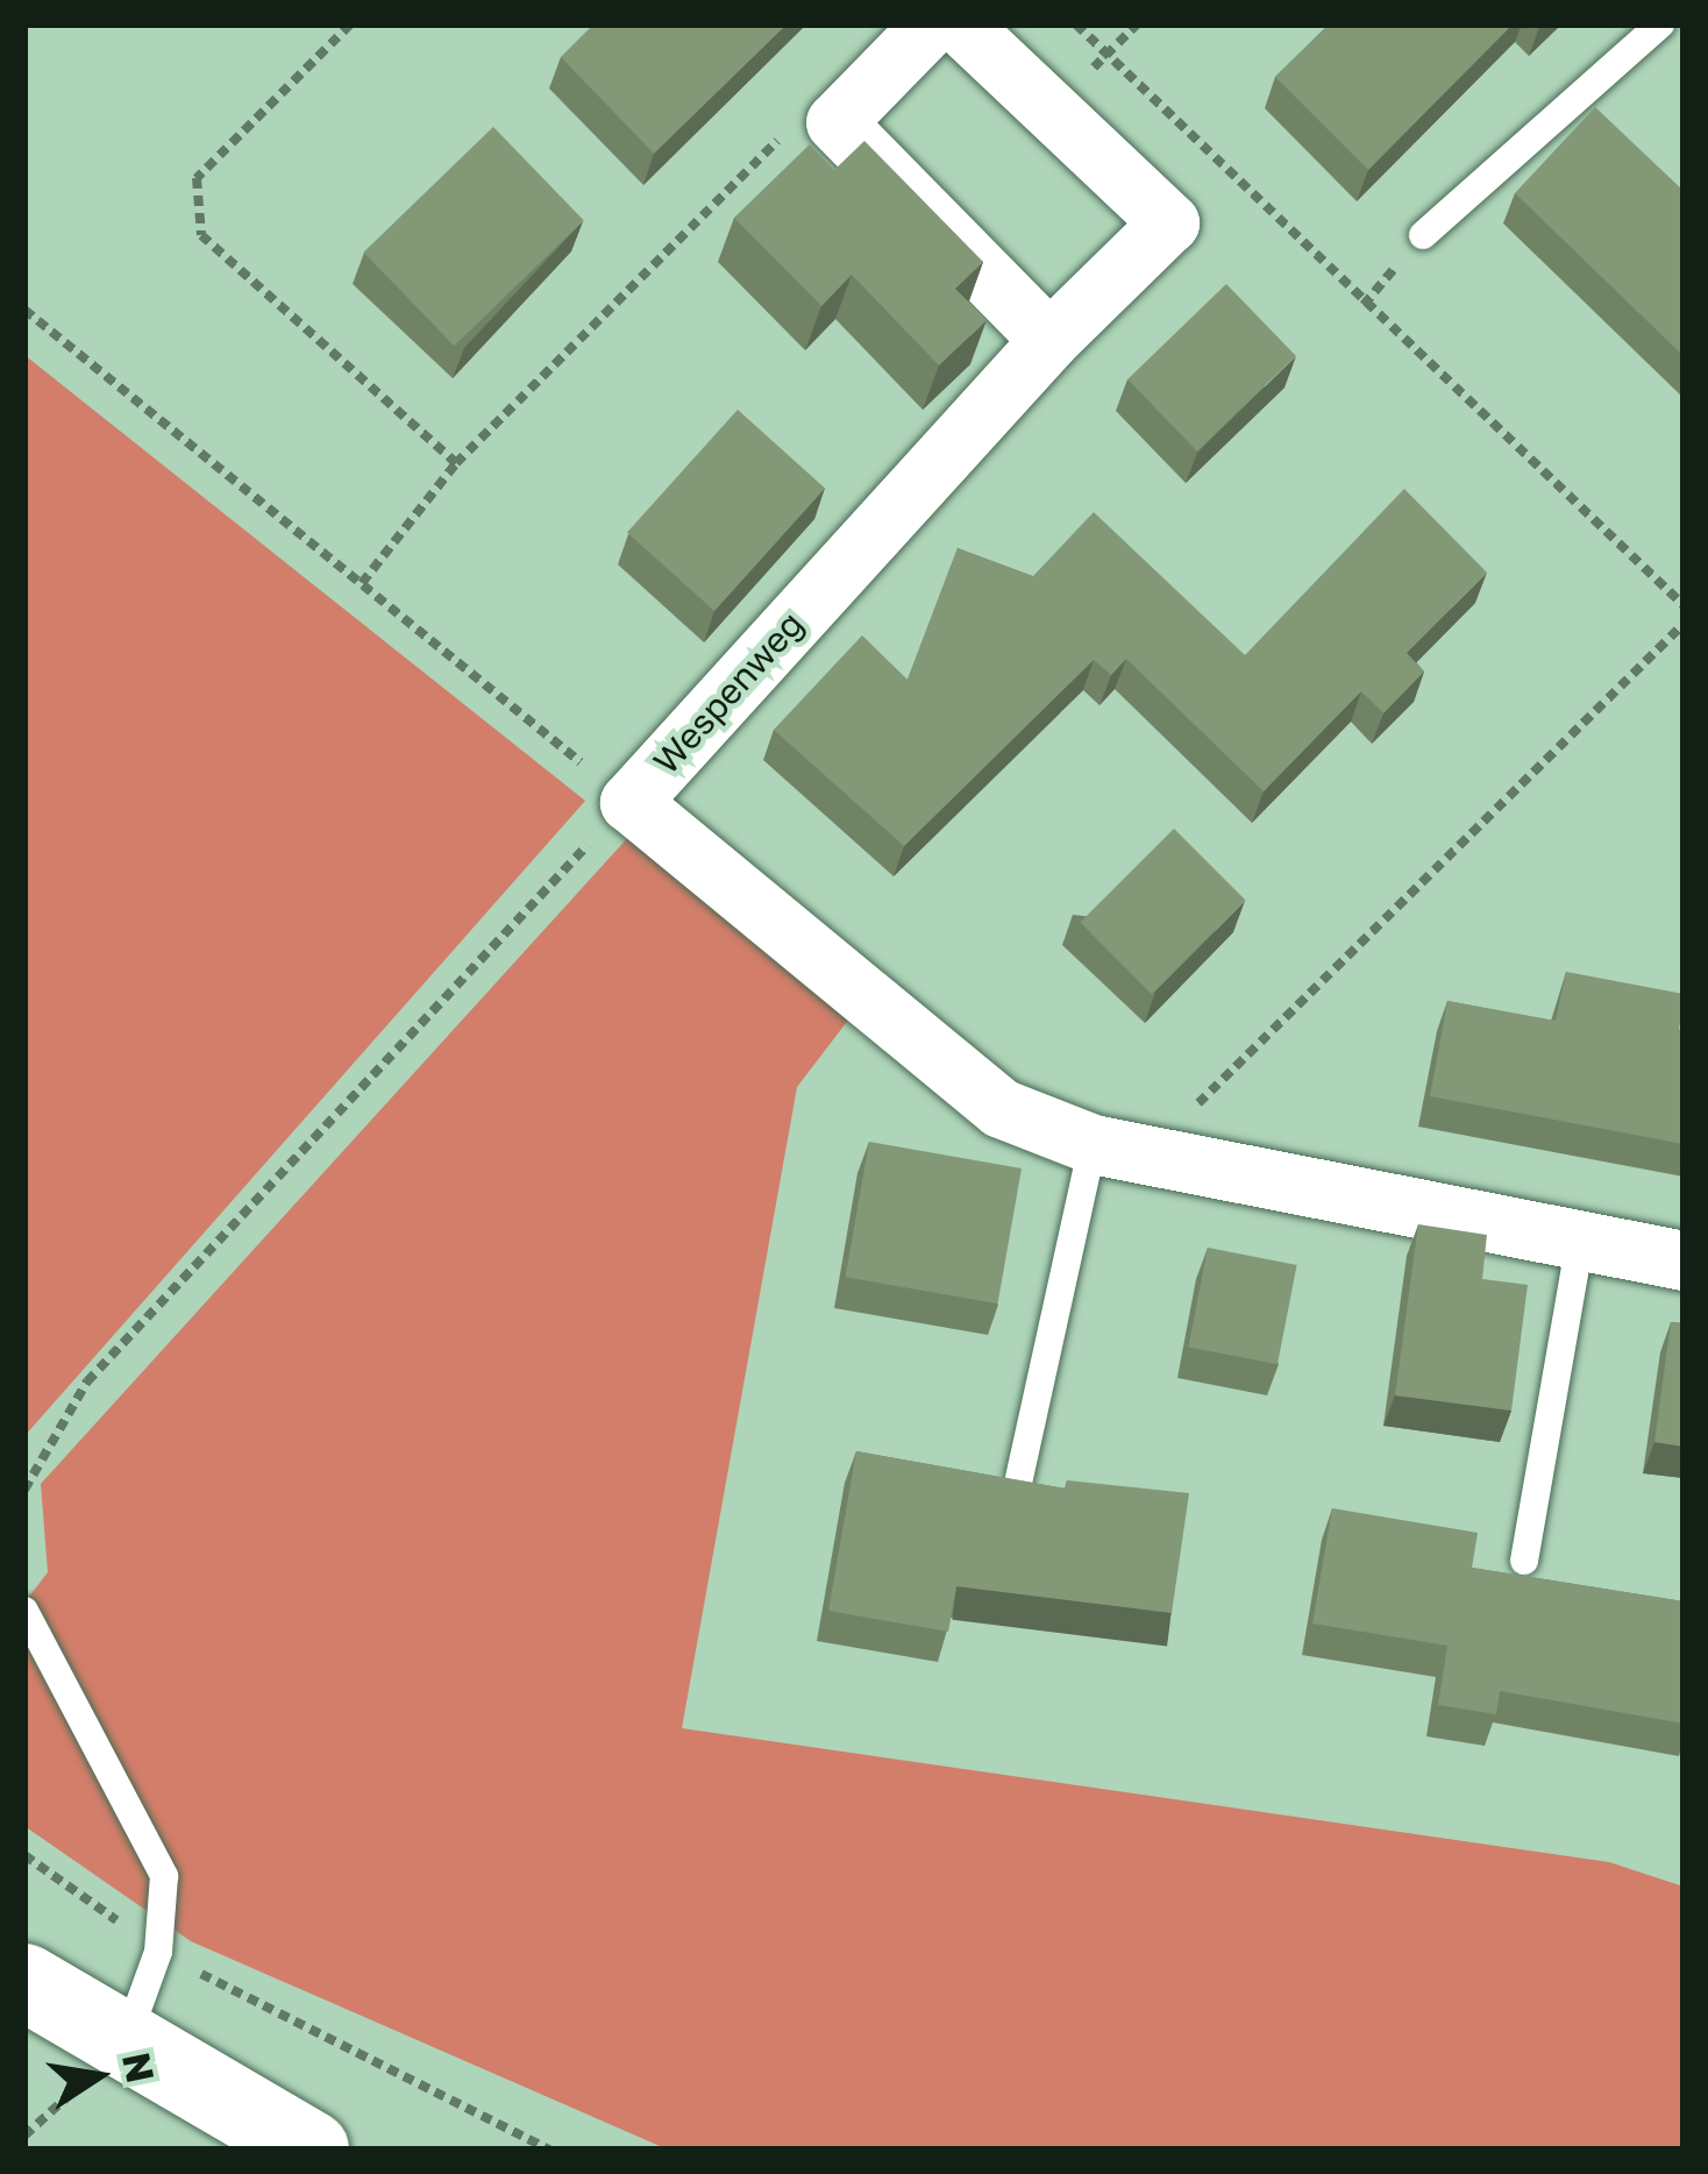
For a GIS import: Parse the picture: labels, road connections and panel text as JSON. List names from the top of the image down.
{
  "streets": {
    "street": ["Wespenweg"]
  },
  "north": "right"
}
